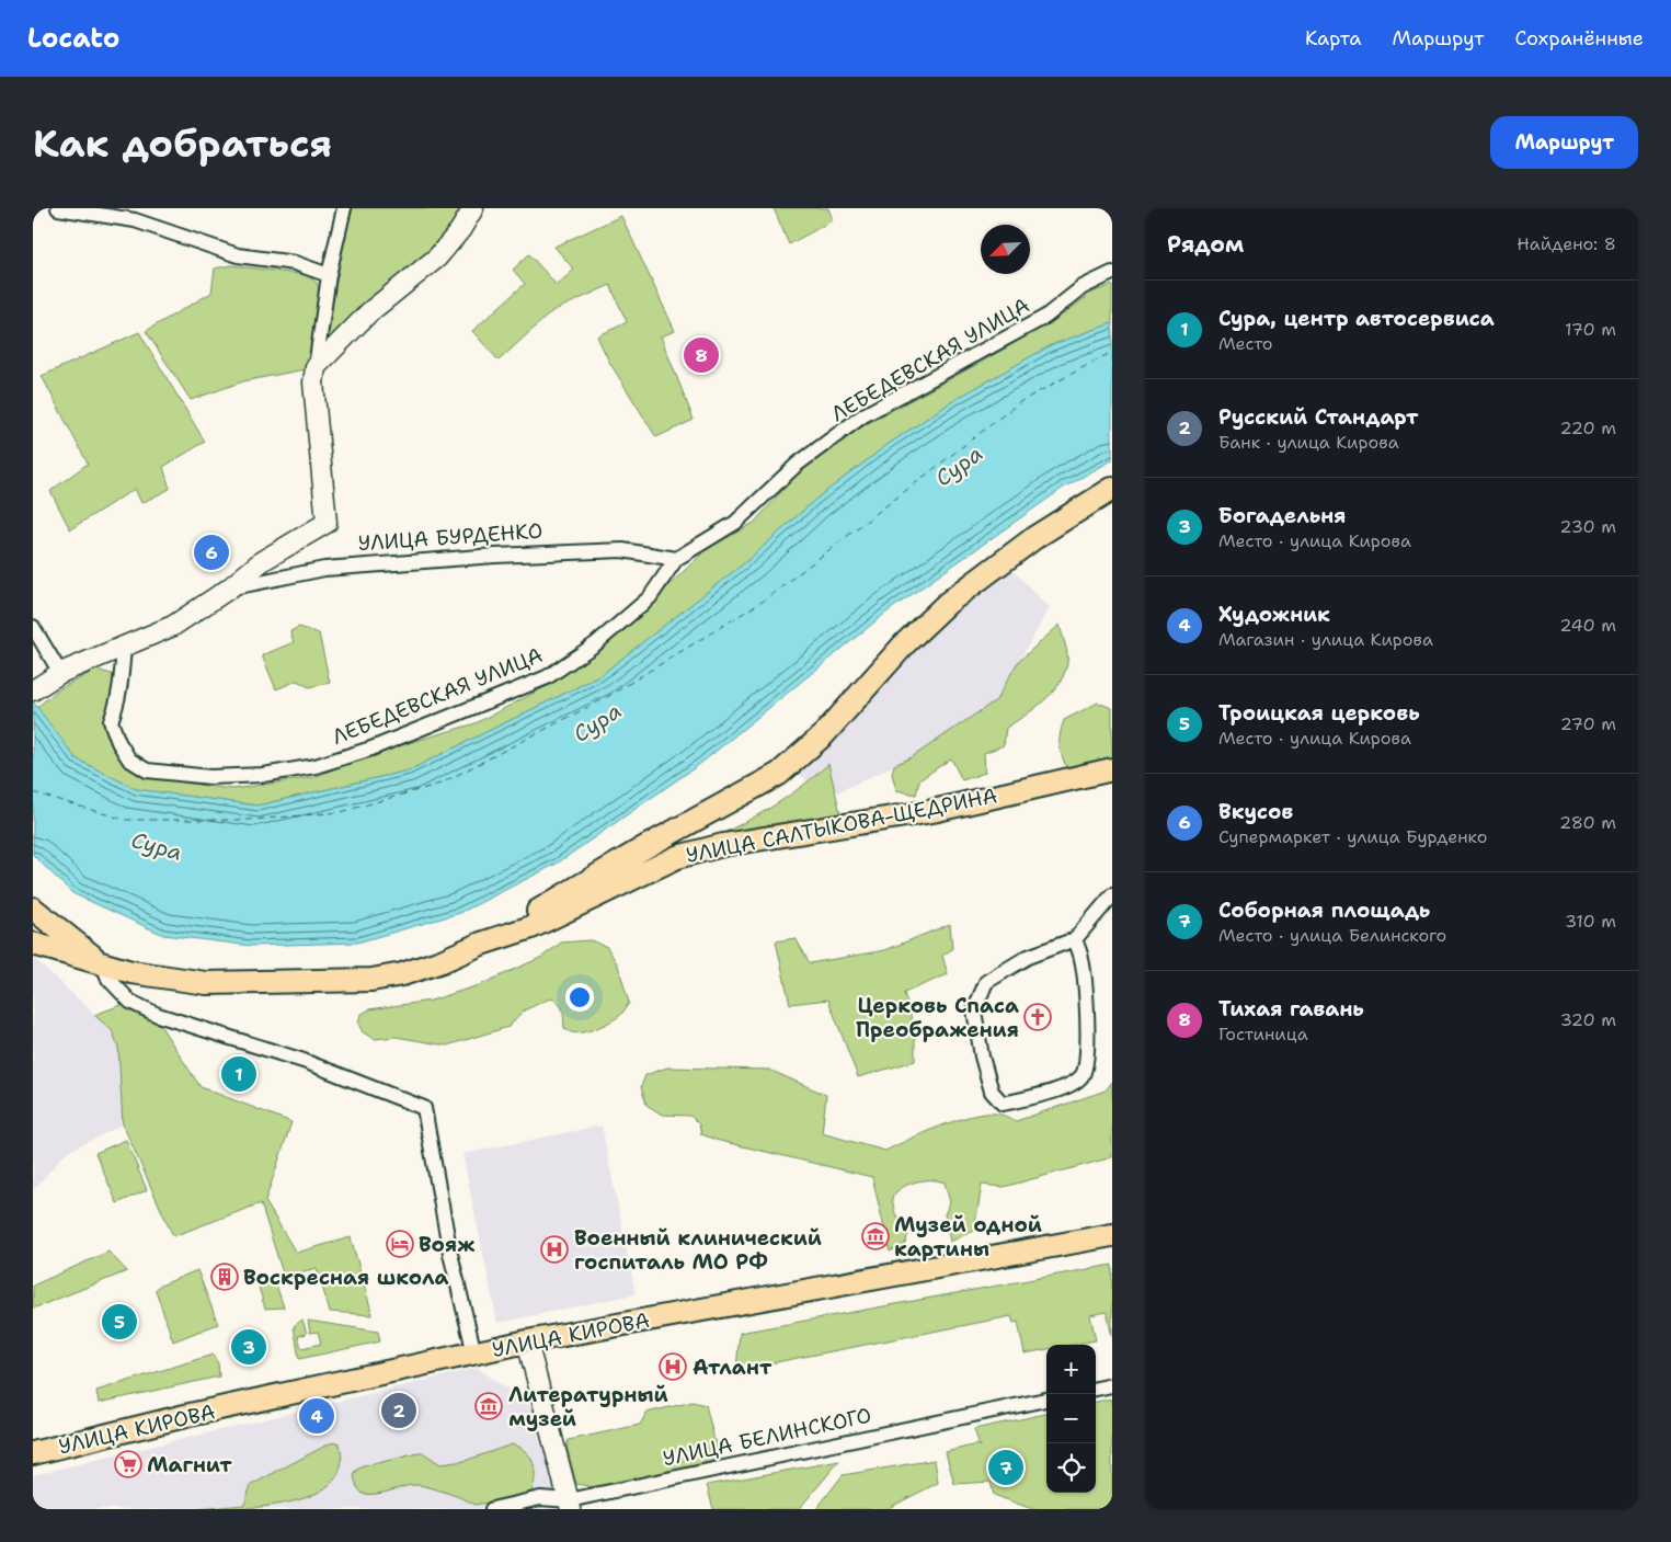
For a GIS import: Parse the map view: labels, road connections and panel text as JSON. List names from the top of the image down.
{
  "streets": {
    "main road": ["УЛИЦА САЛТЫКОВА-ЩЕДРИНА", "УЛИЦА КИРОВА"],
    "street": ["ЛЕБЕДЕВСКАЯ УЛИЦА", "УЛИЦА БУРДЕНКО", "УЛИЦА БЕЛИНСКОГО"]
  },
  "crossings": [
    ["ЛЕБЕДЕВСКАЯ УЛИЦА", "УЛИЦА БУРДЕНКО"]
  ],
  "water": ["Сура"],
  "places": {
    "church": ["Церковь Спаса Преображения"],
    "museum": ["Музей одной картины", "Литературный музей"],
    "hotel": ["Вояж"],
    "hospital": ["Военный клинический госпиталь МО РФ", "Атлант"],
    "building": ["Воскресная школа"],
    "supermarket": ["Магнит"]
  },
  "north": "bottom left",
  "page": {
    "header": "Locato",
    "nav": ["Карта", "Маршрут", "Сохранённые"],
    "buttons": "Маршрут",
    "title": "Как добраться",
    "heading": ["Рядом", "Найдено: 8"],
    "list": [
      {
        "mark": "1",
        "name": "Сура, центр автосервиса",
        "note": "Место",
        "value": "170 m"
      },
      {
        "mark": "2",
        "name": "Русский Стандарт",
        "note": "Банк · улица Кирова",
        "value": "220 m"
      },
      {
        "mark": "3",
        "name": "Богадельня",
        "note": "Место · улица Кирова",
        "value": "230 m"
      },
      {
        "mark": "4",
        "name": "Художник",
        "note": "Магазин · улица Кирова",
        "value": "240 m"
      },
      {
        "mark": "5",
        "name": "Троицкая церковь",
        "note": "Место · улица Кирова",
        "value": "270 m"
      },
      {
        "mark": "6",
        "name": "Вкусов",
        "note": "Супермаркет · улица Бурденко",
        "value": "280 m"
      },
      {
        "mark": "7",
        "name": "Соборная площадь",
        "note": "Место · улица Белинского",
        "value": "310 m"
      },
      {
        "mark": "8",
        "name": "Тихая гавань",
        "note": "Гостиница",
        "value": "320 m"
      }
    ],
    "pins": [
      "8",
      "6",
      "1",
      "5",
      "3",
      "2",
      "4",
      "7"
    ],
    "map_buttons": ["+", "−"]
  }
}
